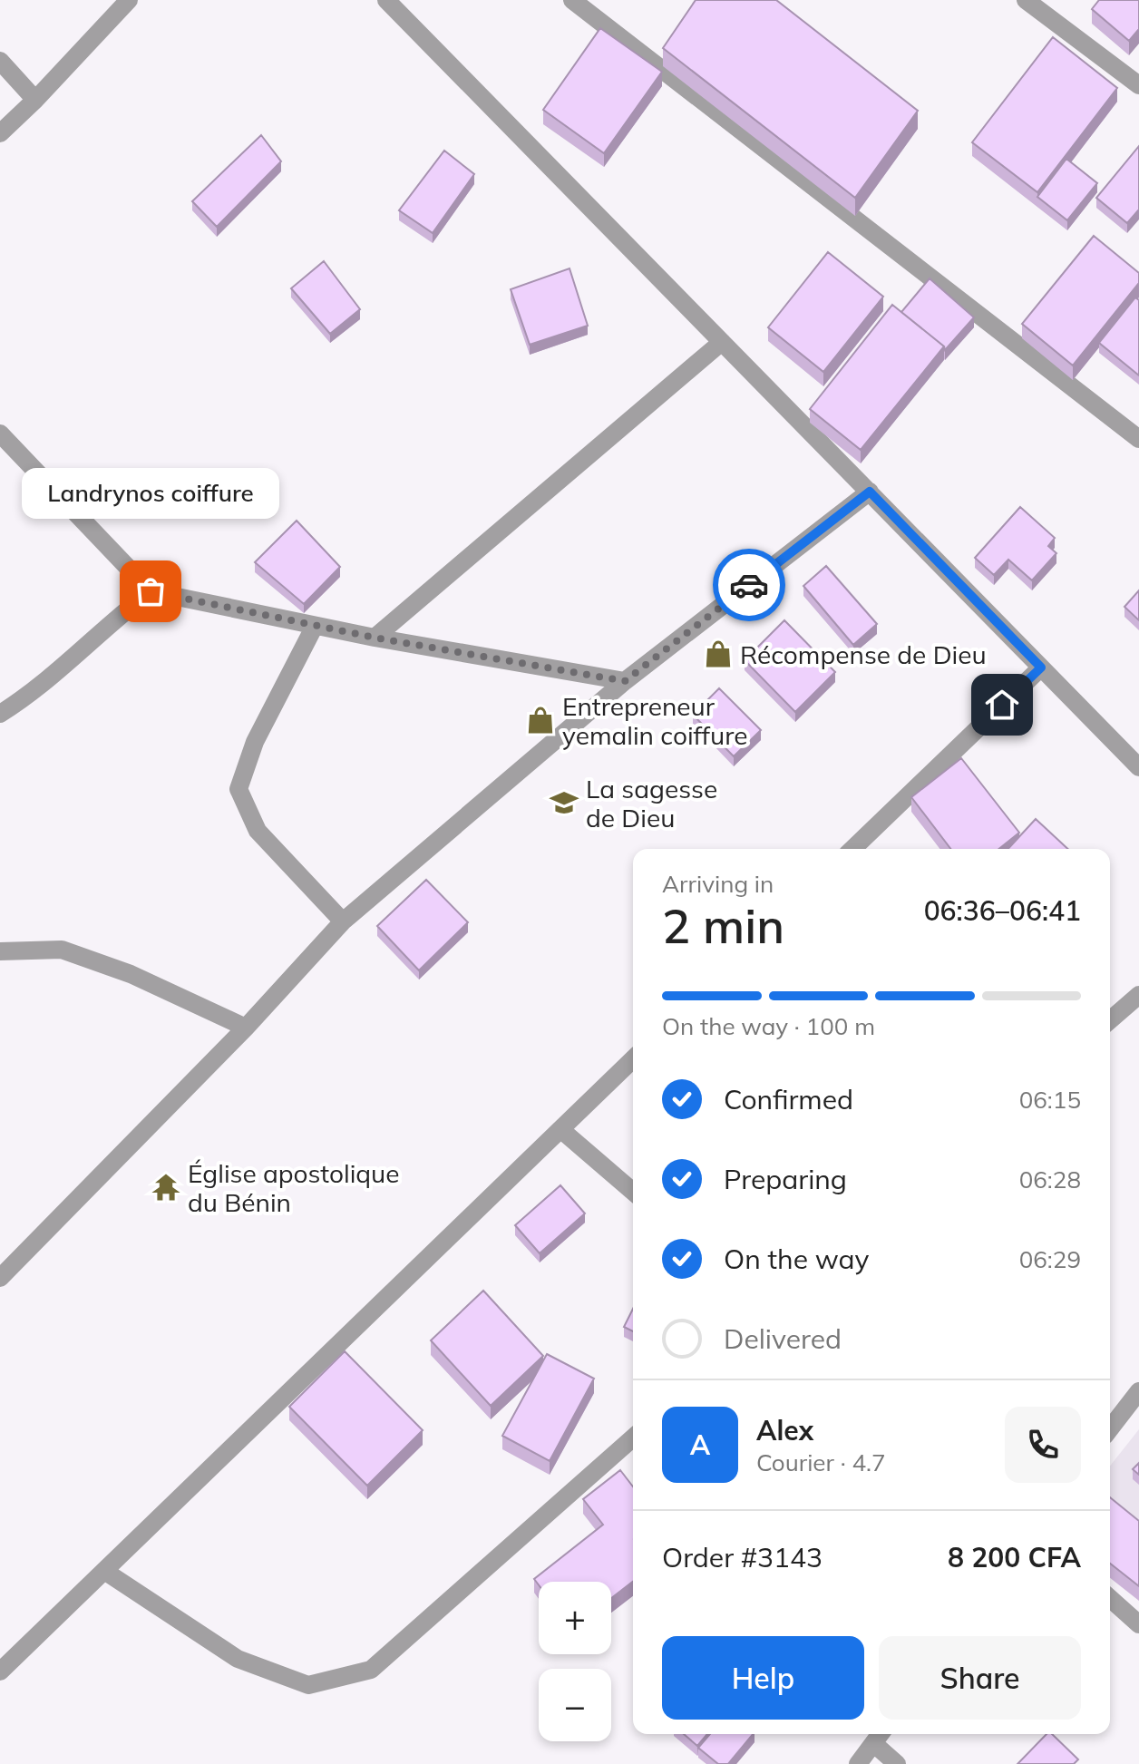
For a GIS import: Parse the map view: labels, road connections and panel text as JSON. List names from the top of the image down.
{
  "places": {
    "other": ["Landrynos coiffure"],
    "shop": ["Récompense de Dieu", "Entrepreneur yemalin coiffure"],
    "school or university": ["La sagesse de Dieu"],
    "temple": ["Église apostolique du Bénin"]
  },
  "page": {
    "bubble": "Landrynos coiffure",
    "heading": ["2 min", "Arriving in", "06:36–06:41"],
    "panel": [
      "Alex",
      "Courier · 4.7",
      "Order #3143",
      "8 200 CFA"
    ],
    "bar": "On the way · 100 m",
    "list": [
      ["Confirmed", "06:15"],
      ["Preparing", "06:28"],
      ["On the way", "06:29"],
      "Delivered"
    ],
    "round": "A",
    "map_buttons": ["+", "−"],
    "buttons": ["Help", "Share"]
  }
}
